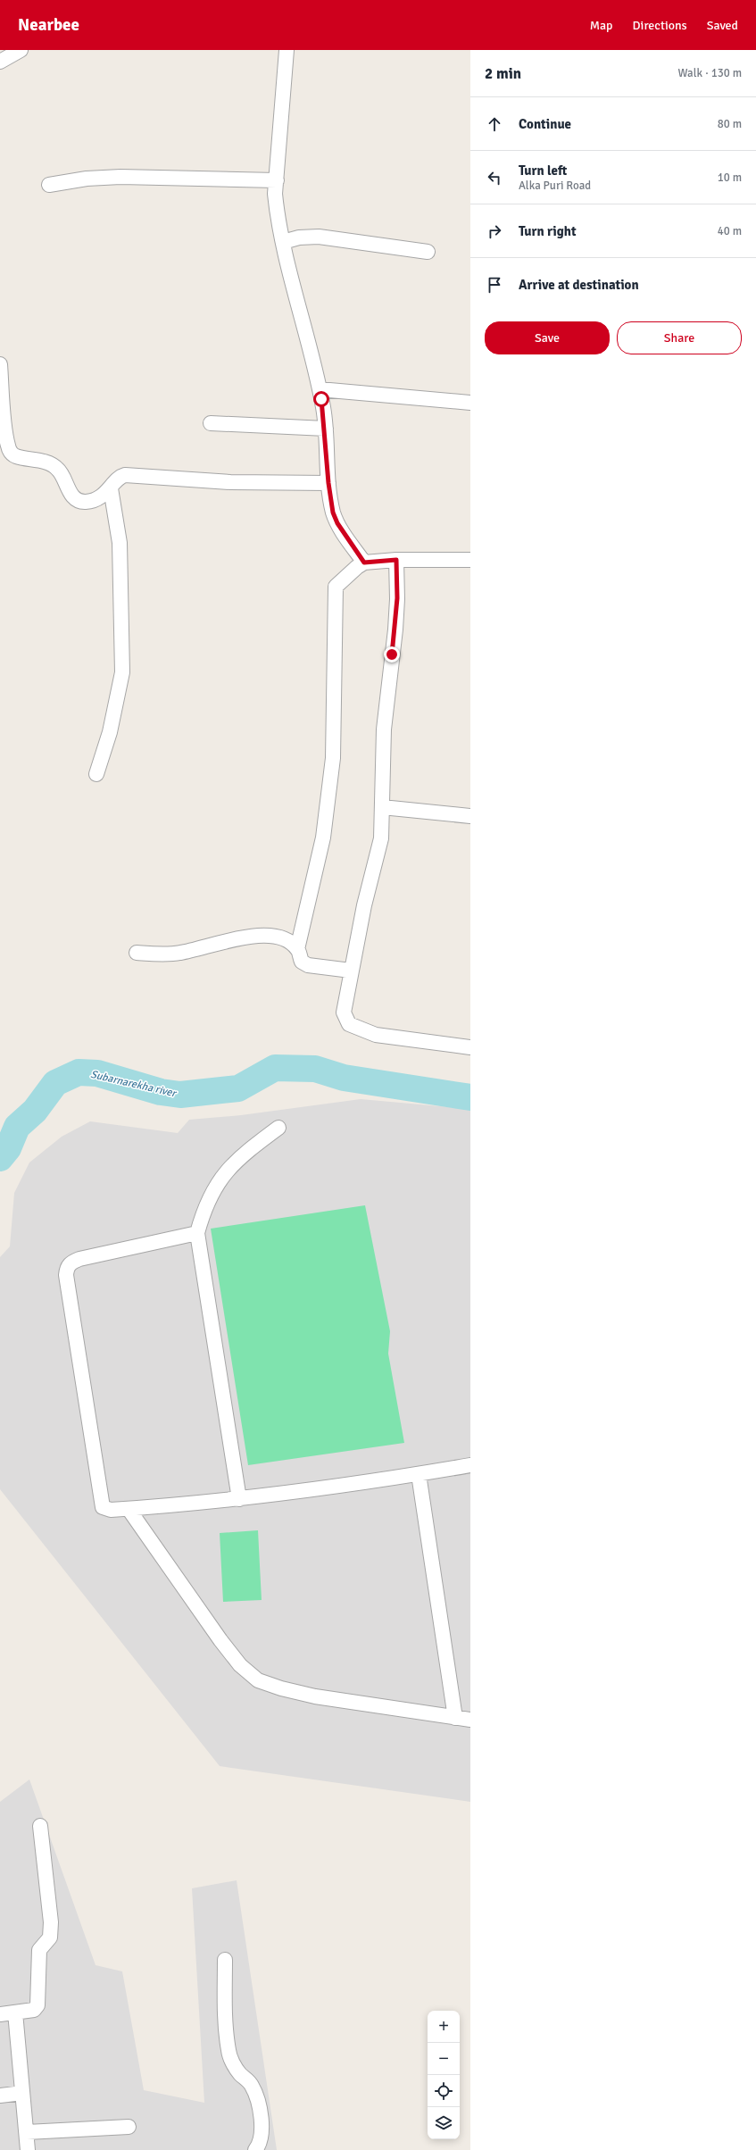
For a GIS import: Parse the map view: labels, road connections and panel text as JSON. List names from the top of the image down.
{
  "water": ["Subarnarekha river"],
  "page": {
    "header": "Nearbee",
    "nav": ["Map", "Directions", "Saved"],
    "heading": ["2 min", "Walk · 130 m"],
    "list": [
      ["Continue", "80 m"],
      ["Turn left", "Alka Puri Road", "10 m"],
      ["Turn right", "40 m"],
      "Arrive at destination"
    ],
    "buttons": ["Save", "Share"],
    "map_buttons": ["+", "−"]
  }
}
